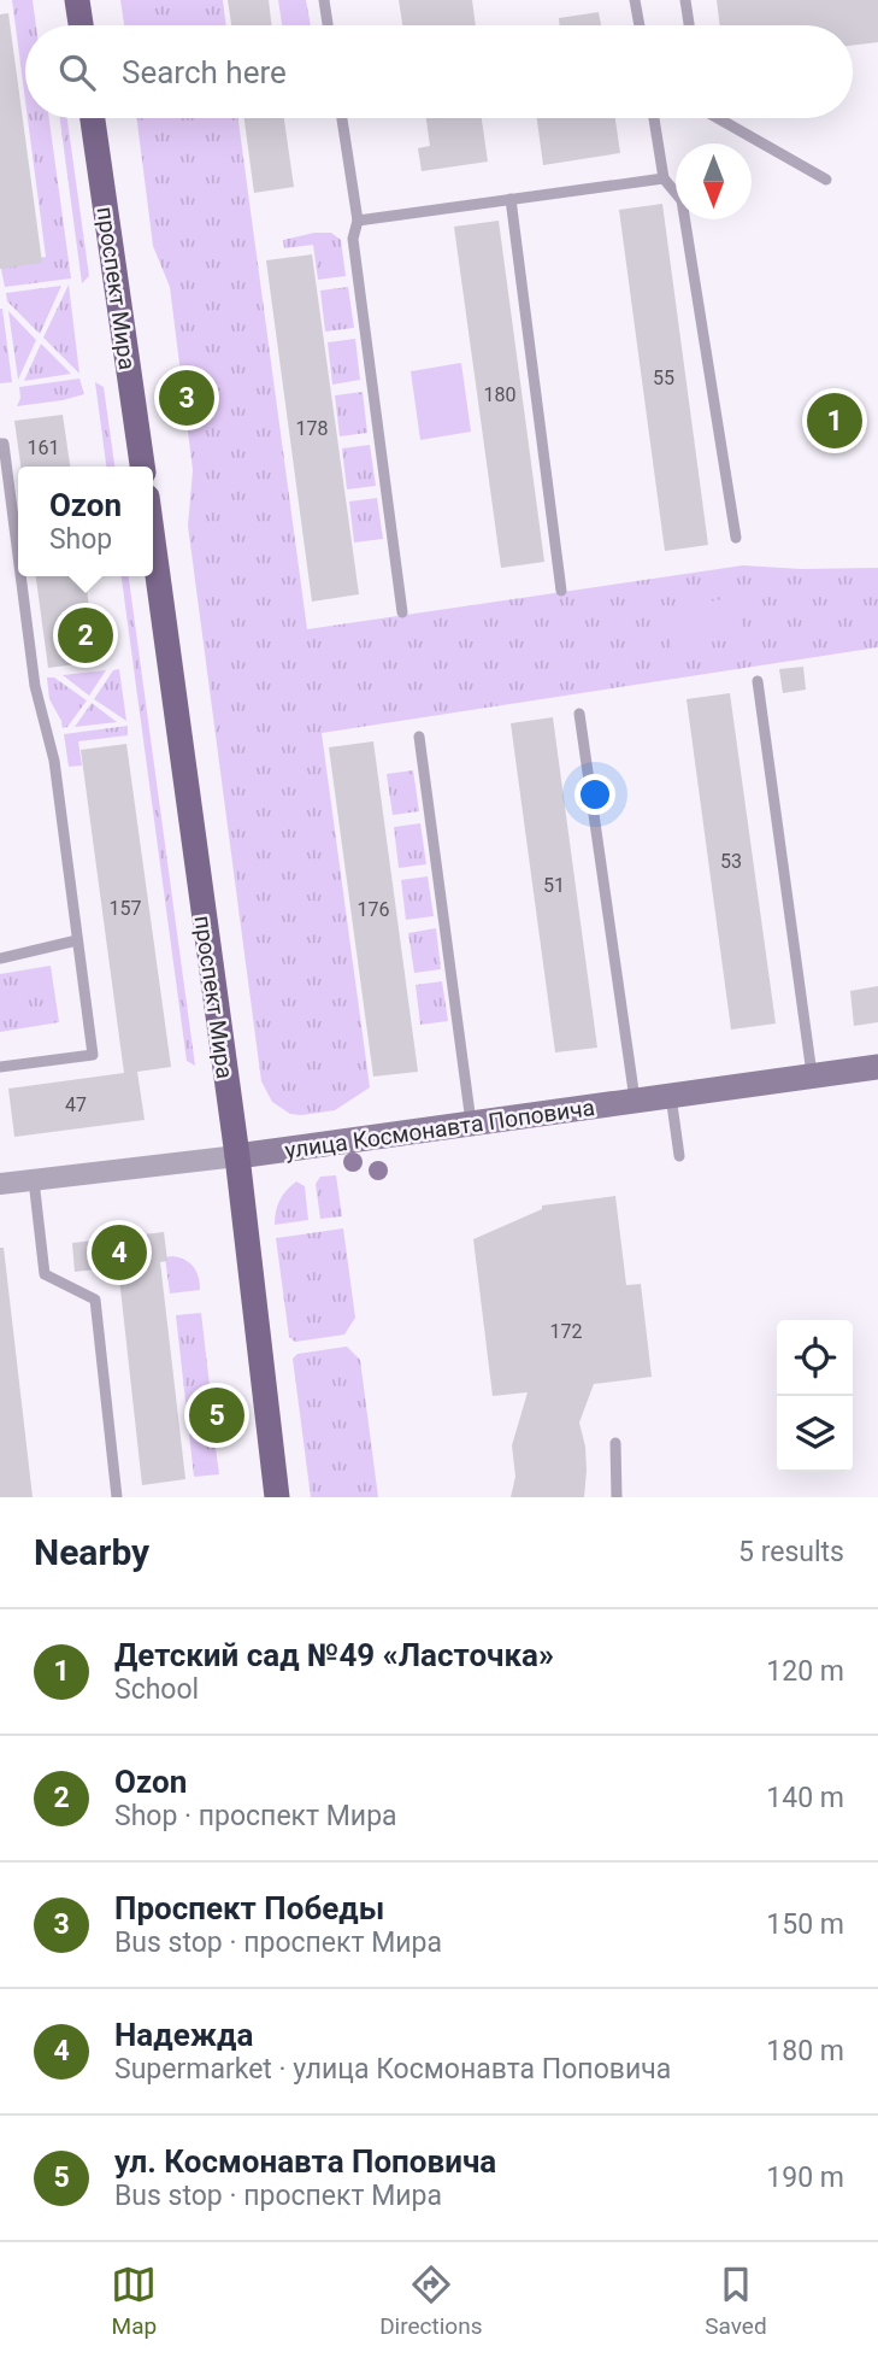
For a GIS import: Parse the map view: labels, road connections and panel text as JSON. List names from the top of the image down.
{
  "streets": {
    "main road": ["проспект Мира"],
    "street": ["улица Космонавта Поповича"]
  },
  "crossings": [
    ["проспект Мира", "улица Космонавта Поповича"]
  ],
  "house_numbers": [
    "55",
    "180",
    "178",
    "161",
    "53",
    "51",
    "157",
    "176",
    "47",
    "172"
  ],
  "north": "bottom",
  "page": {
    "search": "Search here",
    "pins": [
      "3",
      "1",
      "2",
      "4",
      "5"
    ],
    "popup": ["Ozon", "Shop"],
    "heading": ["Nearby", "5 results"],
    "list": [
      {
        "mark": "1",
        "name": "Детский сад №49 «Ласточка»",
        "note": "School",
        "value": "120 m"
      },
      {
        "mark": "2",
        "name": "Ozon",
        "note": "Shop · проспект Мира",
        "value": "140 m"
      },
      {
        "mark": "3",
        "name": "Проспект Победы",
        "note": "Bus stop · проспект Мира",
        "value": "150 m"
      },
      {
        "mark": "4",
        "name": "Надежда",
        "note": "Supermarket · улица Космонавта Поповича",
        "value": "180 m"
      },
      {
        "mark": "5",
        "name": "ул. Космонавта Поповича",
        "note": "Bus stop · проспект Мира",
        "value": "190 m"
      }
    ],
    "nav": ["Map", "Directions", "Saved"]
  }
}
